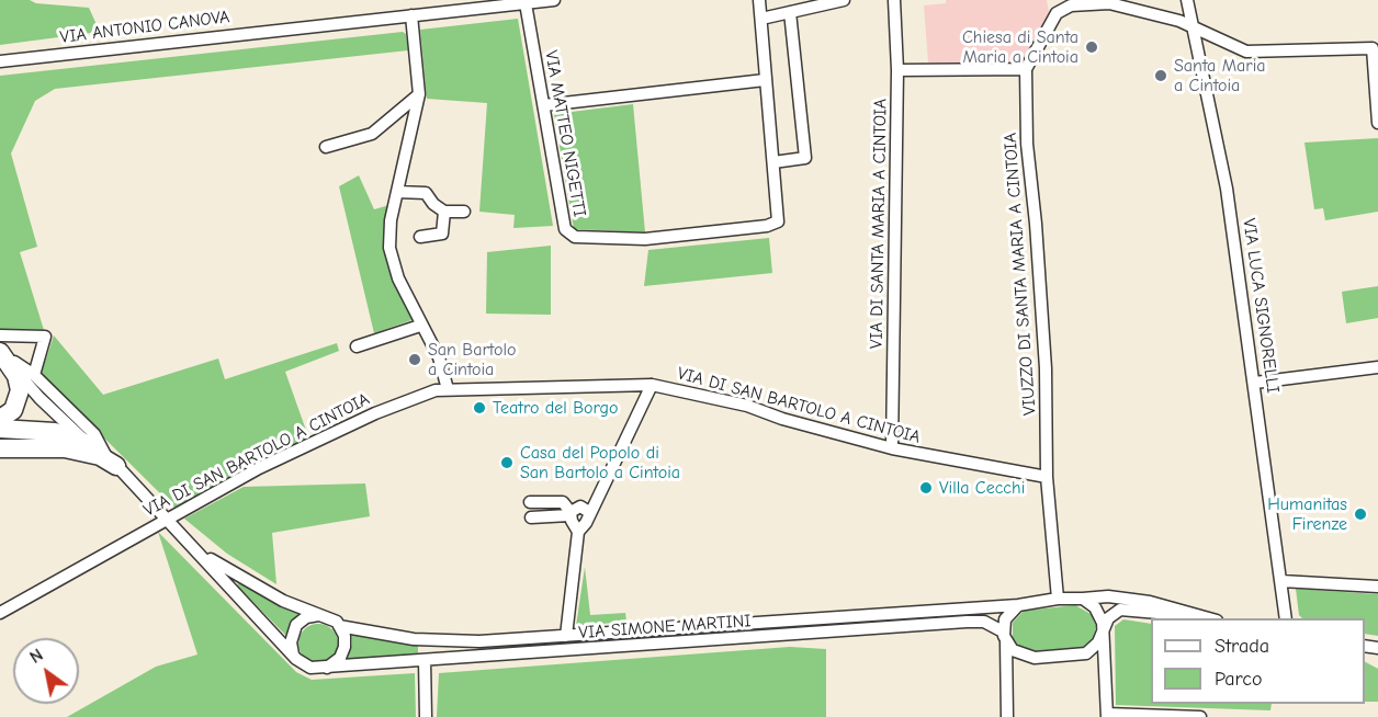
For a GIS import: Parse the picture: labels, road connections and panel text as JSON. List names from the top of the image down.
{
  "streets": {
    "street": [
      "VIA ANTONIO CANOVA",
      "VIA MATTEO NIGETTI",
      "VIA DI SANTA MARIA A CINTOIA",
      "VIUZZO DI SANTA MARIA A CINTOIA",
      "VIA LUCA SIGNORELLI",
      "VIA DI SAN BARTOLO A CINTOIA",
      "VIA SIMONE MARTINI"
    ]
  },
  "crossings": [
    ["VIA ANTONIO CANOVA", "VIA MATTEO NIGETTI"],
    ["VIA DI SANTA MARIA A CINTOIA", "VIA DI SAN BARTOLO A CINTOIA"],
    ["VIUZZO DI SANTA MARIA A CINTOIA", "VIA DI SAN BARTOLO A CINTOIA"],
    ["VIA DI SAN BARTOLO A CINTOIA", "VIA SIMONE MARTINI"]
  ],
  "places": [
    "Chiesa di Santa Maria a Cintoia",
    "Santa Maria a Cintoia",
    "San Bartolo a Cintoia",
    "Teatro del Borgo",
    "Casa del Popolo di San Bartolo a Cintoia",
    "Villa Cecchi",
    "Humanitas Firenze"
  ],
  "legend": ["Strada", "Parco"],
  "north": "top left"
}
